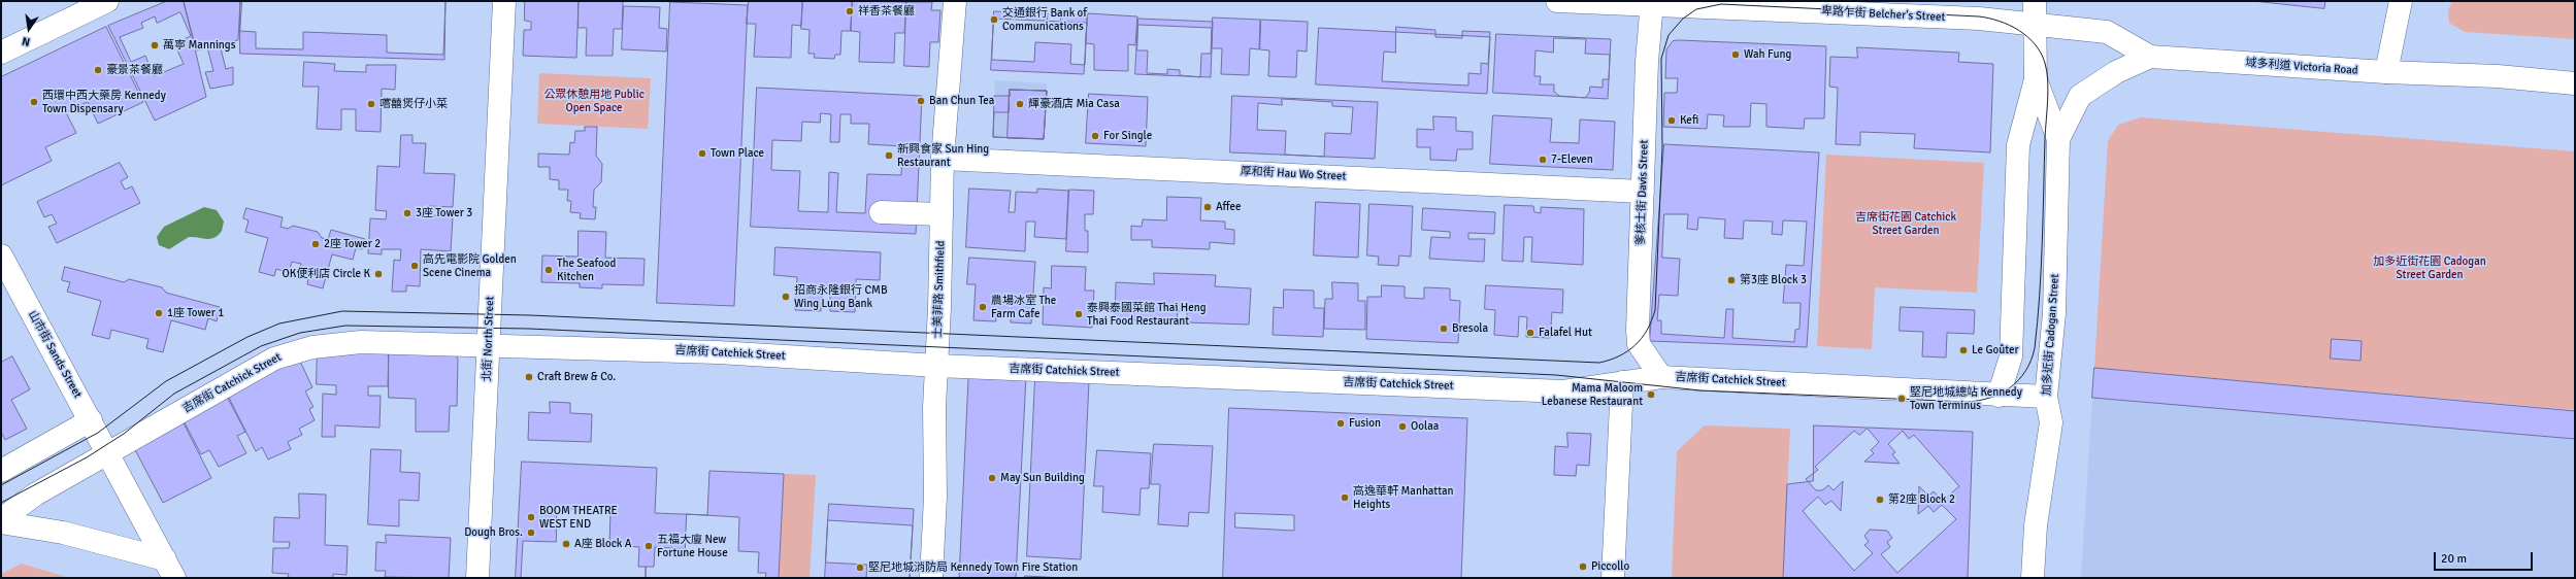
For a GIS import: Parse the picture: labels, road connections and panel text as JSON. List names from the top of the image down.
{
  "streets": {
    "main road": [
      "卑路乍街 Belcher's Street",
      "域多利道 Victoria Road",
      "厚和街 Hau Wo Street",
      "爹核士街 Davis Street",
      "士美菲路 Smithfield",
      "加多近街 Cadogan Street",
      "北街 North Street",
      "吉席街 Catchick Street",
      "山市街 Sands Street"
    ]
  },
  "crossings": [
    ["卑路乍街 Belcher's Street", "域多利道 Victoria Road"],
    ["卑路乍街 Belcher's Street", "爹核士街 Davis Street"],
    ["卑路乍街 Belcher's Street", "加多近街 Cadogan Street"],
    ["域多利道 Victoria Road", "加多近街 Cadogan Street"],
    ["厚和街 Hau Wo Street", "爹核士街 Davis Street"],
    ["厚和街 Hau Wo Street", "士美菲路 Smithfield"],
    ["爹核士街 Davis Street", "吉席街 Catchick Street"],
    ["士美菲路 Smithfield", "吉席街 Catchick Street"],
    ["加多近街 Cadogan Street", "吉席街 Catchick Street"],
    ["北街 North Street", "吉席街 Catchick Street"],
    ["吉席街 Catchick Street", "山市街 Sands Street"]
  ],
  "parks": ["公眾休憩用地 Public Open Space", "吉席街花園 Catchick Street Garden", "加多近街花園 Cadogan Street Garden"],
  "places": [
    "祥香茶餐廳",
    "交通銀行 Bank of Communications",
    "萬寧 Mannings",
    "Wah Fung",
    "豪景茶餐廳",
    "Ban Chun Tea",
    "西環中西大藥房 Kennedy Town Dispensary",
    "嚐囍煲仔小菜",
    "輝豪酒店 Mia Casa",
    "Kefi",
    "For Single",
    "Town Place",
    "新興食家 Sun Hing Restaurant",
    "7-Eleven",
    "Affee",
    "3座 Tower 3",
    "2座 Tower 2",
    "高先電影院 Golden Scene Cinema",
    "The Seafood Kitchen",
    "OK便利店 Circle K",
    "第3座 Block 3",
    "招商永隆銀行 CMB Wing Lung Bank",
    "農場冰室 The Farm Cafe",
    "1座 Tower 1",
    "泰興泰國菜館 Thai Heng Thai Food Restaurant",
    "Bresola",
    "Falafel Hut",
    "Le Goûter",
    "Craft Brew & Co.",
    "Mama Maloom Lebanese Restaurant",
    "堅尼地城總站 Kennedy Town Terminus",
    "Fusion",
    "Oolaa",
    "May Sun Building",
    "高逸華軒 Manhattan Heights",
    "第2座 Block 2",
    "BOOM THEATRE WEST END",
    "Dough Bros.",
    "A座 Block A",
    "五福大廈 New Fortune House",
    "Piccollo",
    "堅尼地城消防局 Kennedy Town Fire Station"
  ],
  "scale_bar": "20 m",
  "north": "bottom"
}
